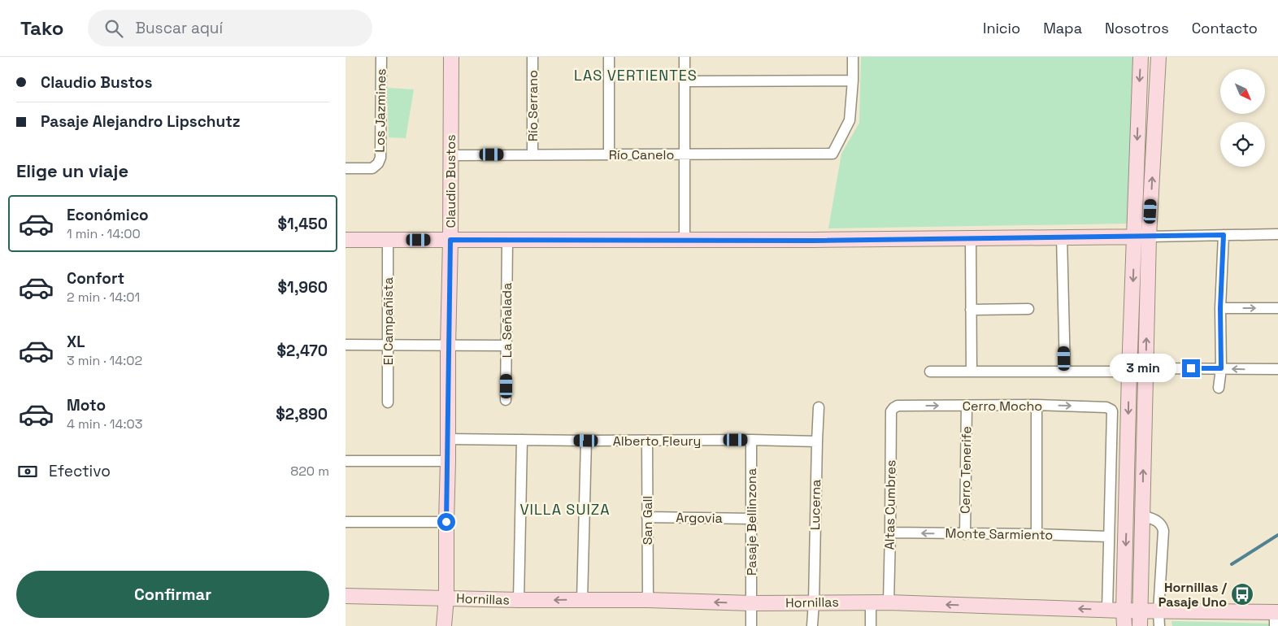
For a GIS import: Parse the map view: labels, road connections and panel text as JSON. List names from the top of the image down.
{
  "streets": {
    "street": [
      "Río Serrano",
      "Los Jazmines",
      "Río Canelo",
      "Claudio Bustos",
      "La Señalada",
      "El Campañista",
      "Cerro Mocho",
      "Alberto Fleury",
      "Cerro Tenerife",
      "Lucerna",
      "Altas Cumbres",
      "Argovia",
      "San Gall",
      "Pasaje Bellinzona",
      "Monte Sarmiento",
      "Hornillas"
    ]
  },
  "crossings": [
    ["Río Serrano", "Río Canelo"],
    ["Río Canelo", "Claudio Bustos"],
    ["Claudio Bustos", "Alberto Fleury"],
    ["Claudio Bustos", "Hornillas"],
    ["Cerro Mocho", "Cerro Tenerife"],
    ["Cerro Mocho", "Altas Cumbres"],
    ["Cerro Mocho", "Monte Sarmiento"],
    ["Alberto Fleury", "Lucerna"],
    ["Alberto Fleury", "San Gall"],
    ["Alberto Fleury", "Pasaje Bellinzona"],
    ["Cerro Tenerife", "Monte Sarmiento"],
    ["Lucerna", "Hornillas"],
    ["Altas Cumbres", "Monte Sarmiento"],
    ["Altas Cumbres", "Hornillas"],
    ["Argovia", "San Gall"],
    ["Argovia", "Pasaje Bellinzona"],
    ["San Gall", "Hornillas"],
    ["Pasaje Bellinzona", "Hornillas"]
  ],
  "one_way": ["Hornillas"],
  "districts": ["LAS VERTIENTES", "VILLA SUIZA"],
  "places": {
    "bus stop": ["Hornillas / Pasaje Uno"]
  },
  "north": "bottom right",
  "page": {
    "header": "Tako",
    "search": "Buscar aquí",
    "nav": [
      "Inicio",
      "Mapa",
      "Nosotros",
      "Contacto"
    ],
    "banner": ["Claudio Bustos", "Pasaje Alejandro Lipschutz"],
    "heading": "Elige un viaje",
    "list": [
      {
        "name": "Económico",
        "note": "1 min · 14:00",
        "value": "$1,450"
      },
      {
        "name": "Confort",
        "note": "2 min · 14:01",
        "value": "$1,960"
      },
      {
        "name": "XL",
        "note": "3 min · 14:02",
        "value": "$2,470"
      },
      {
        "name": "Moto",
        "note": "4 min · 14:03",
        "value": "$2,890"
      }
    ],
    "bubble": "3 min",
    "pay": ["Efectivo", "820 m"],
    "buttons": "Confirmar"
  }
}
